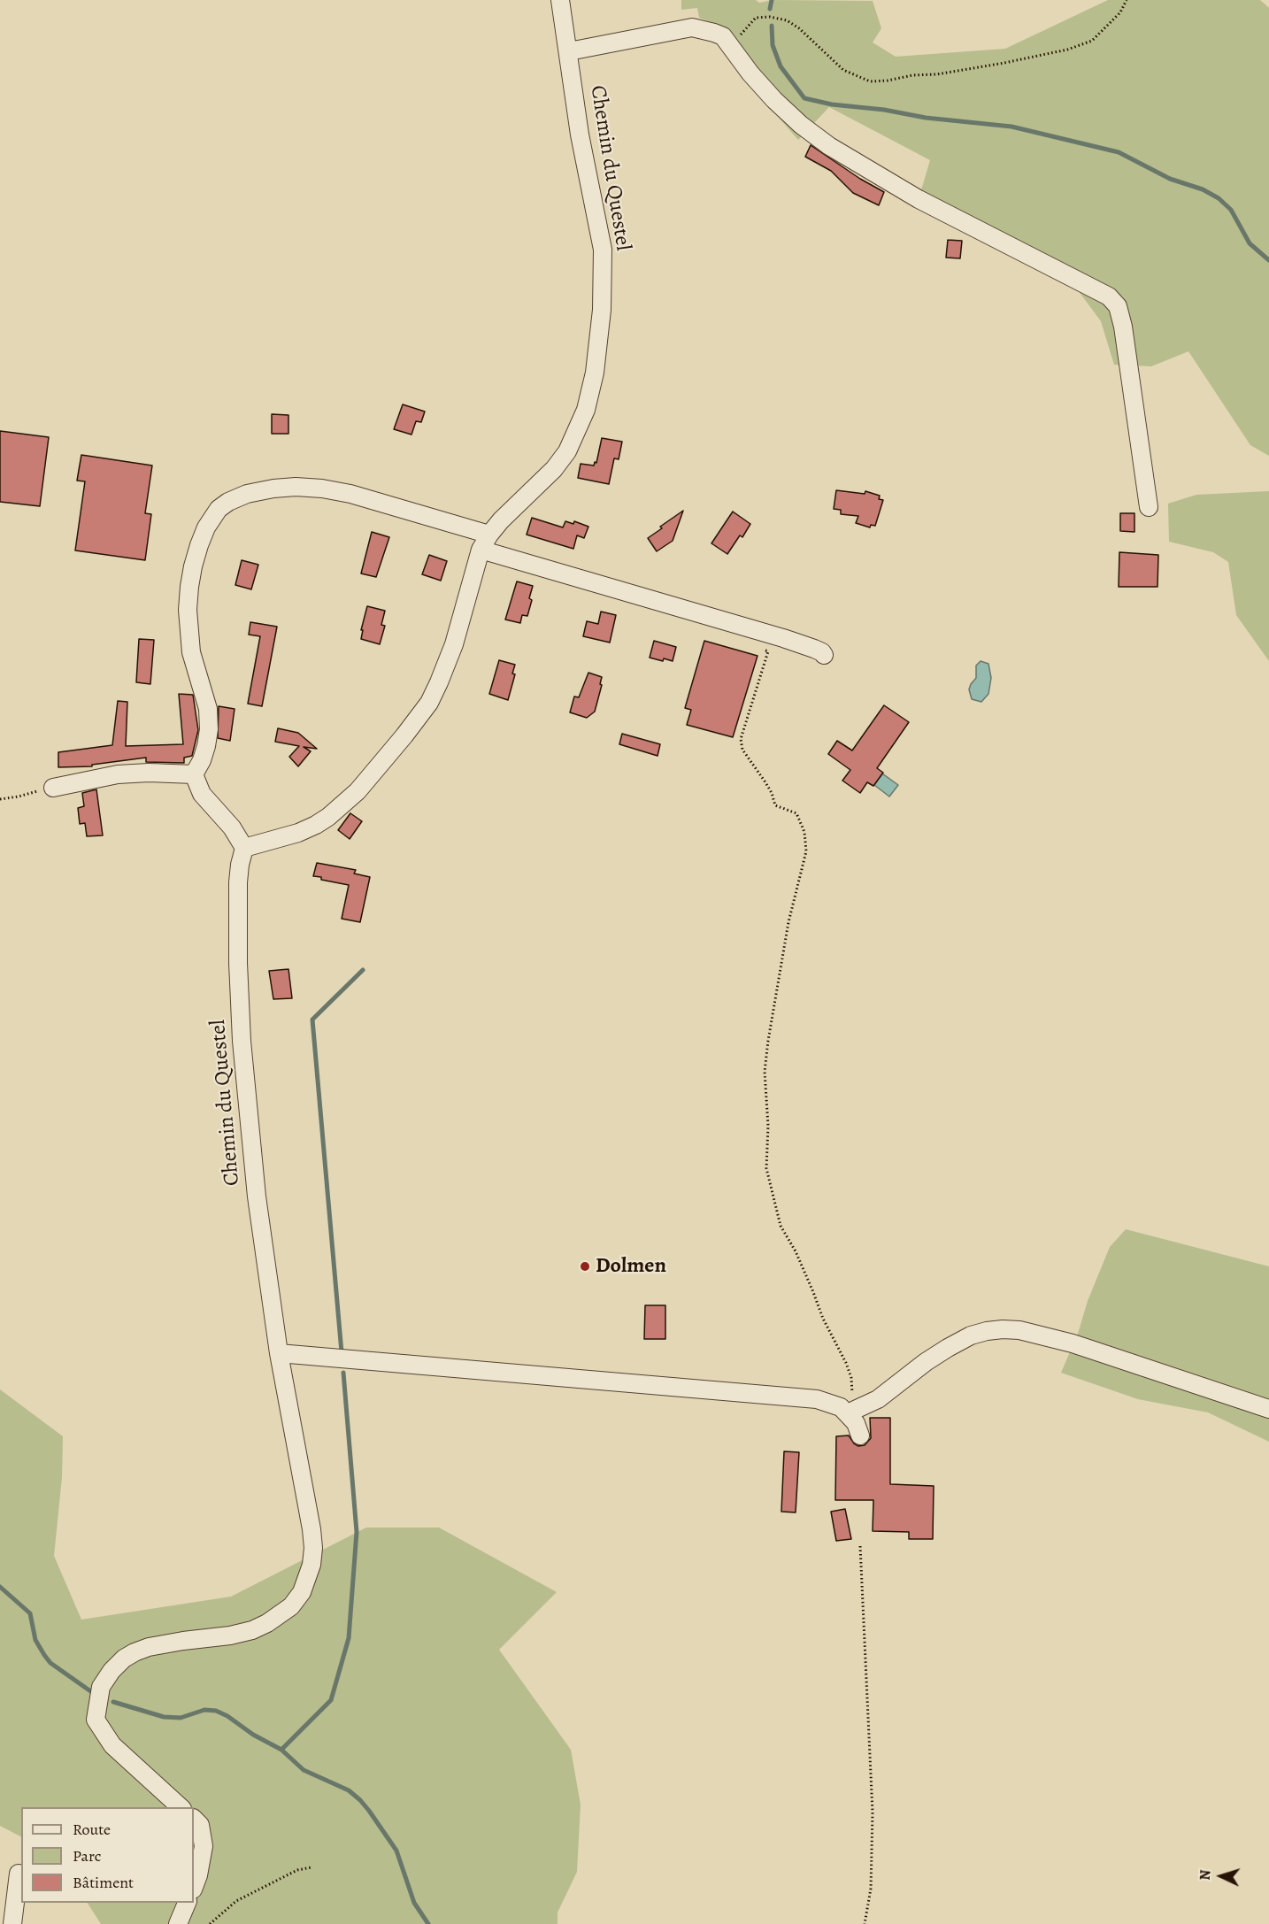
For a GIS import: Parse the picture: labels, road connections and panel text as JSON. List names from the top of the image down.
{
  "streets": {
    "street": ["Chemin du Questel"]
  },
  "places": ["Dolmen"],
  "legend": ["Route", "Parc", "Bâtiment"],
  "north": "left"
}
